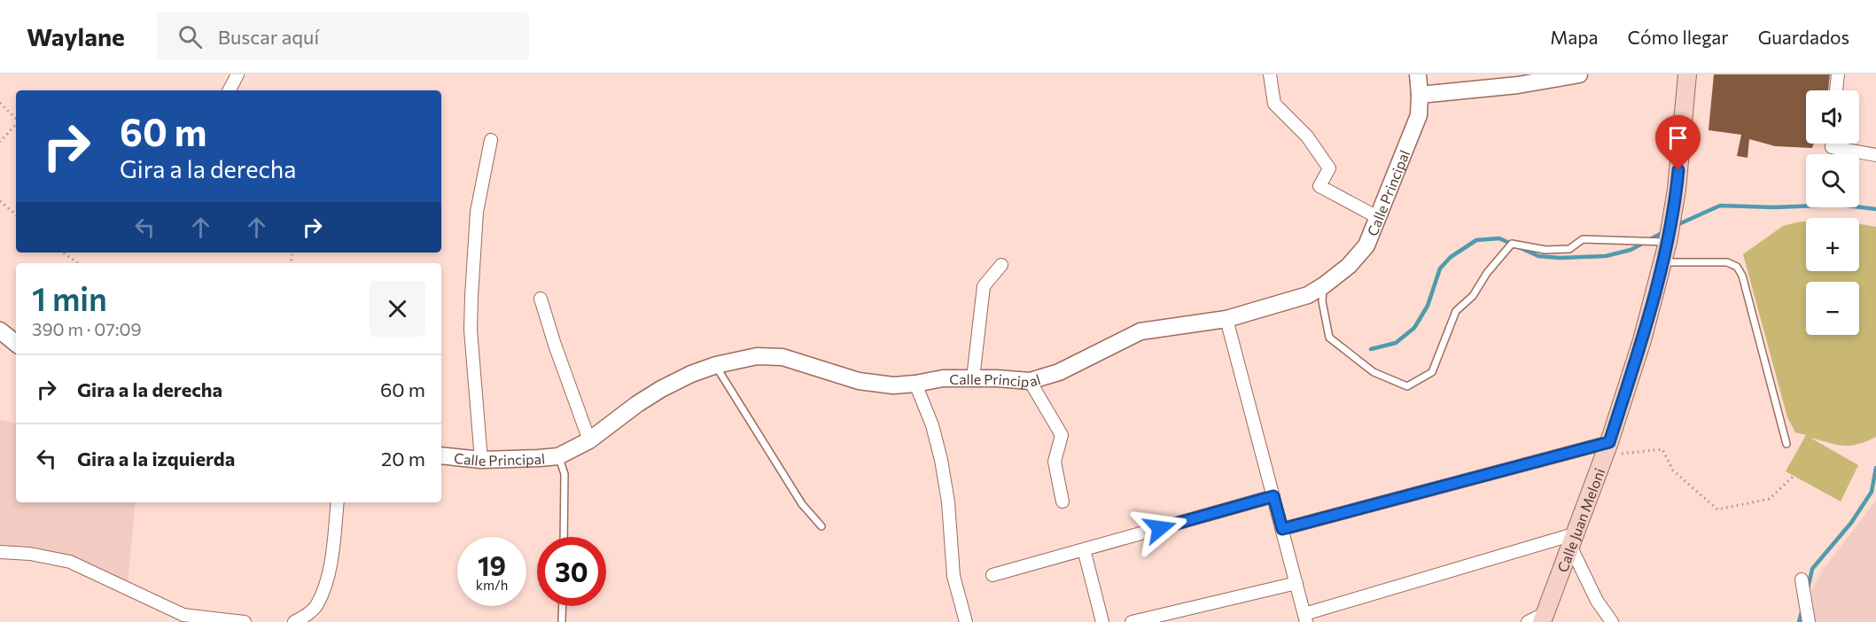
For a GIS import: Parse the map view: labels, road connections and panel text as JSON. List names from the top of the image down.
{
  "streets": {
    "main road": ["Calle Juan Meloni"],
    "street": ["Calle Principal"]
  },
  "page": {
    "header": "Waylane",
    "search": "Buscar aquí",
    "nav": ["Mapa", "Cómo llegar", "Guardados"],
    "map_buttons": ["+", "−"],
    "turn": ["60 m", "Gira a la derecha"],
    "heading": ["1 min", "390 m · 07:09"],
    "list": [
      {
        "name": "Gira a la derecha",
        "value": "60 m"
      },
      {
        "name": "Gira a la izquierda",
        "value": "20 m"
      }
    ],
    "speed": "19 km/h",
    "limit": "30"
  }
}
